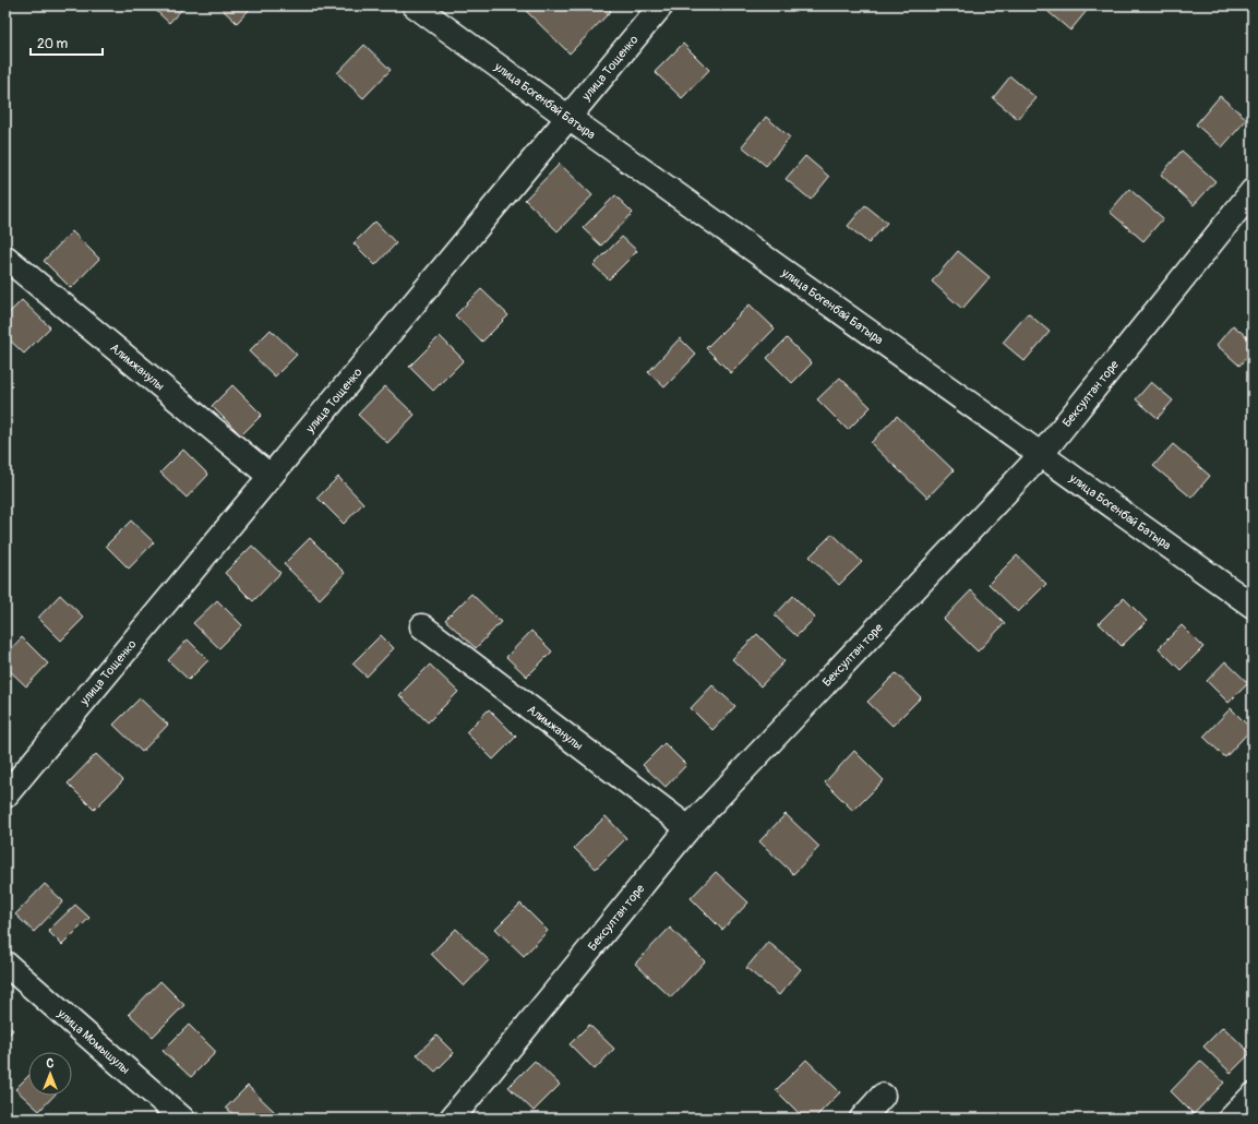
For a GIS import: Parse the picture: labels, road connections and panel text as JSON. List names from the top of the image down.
{
  "streets": {
    "street": [
      "улица Тощенко",
      "улица Богенбай Батыра",
      "Алимжанулы",
      "Бексултан торе",
      "улица Момышулы"
    ]
  },
  "crossings": [
    ["улица Тощенко", "улица Богенбай Батыра"],
    ["улица Тощенко", "Алимжанулы"],
    ["улица Богенбай Батыра", "Бексултан торе"],
    ["Алимжанулы", "Бексултан торе"]
  ],
  "scale_bar": "20 m",
  "north": "top"
}
